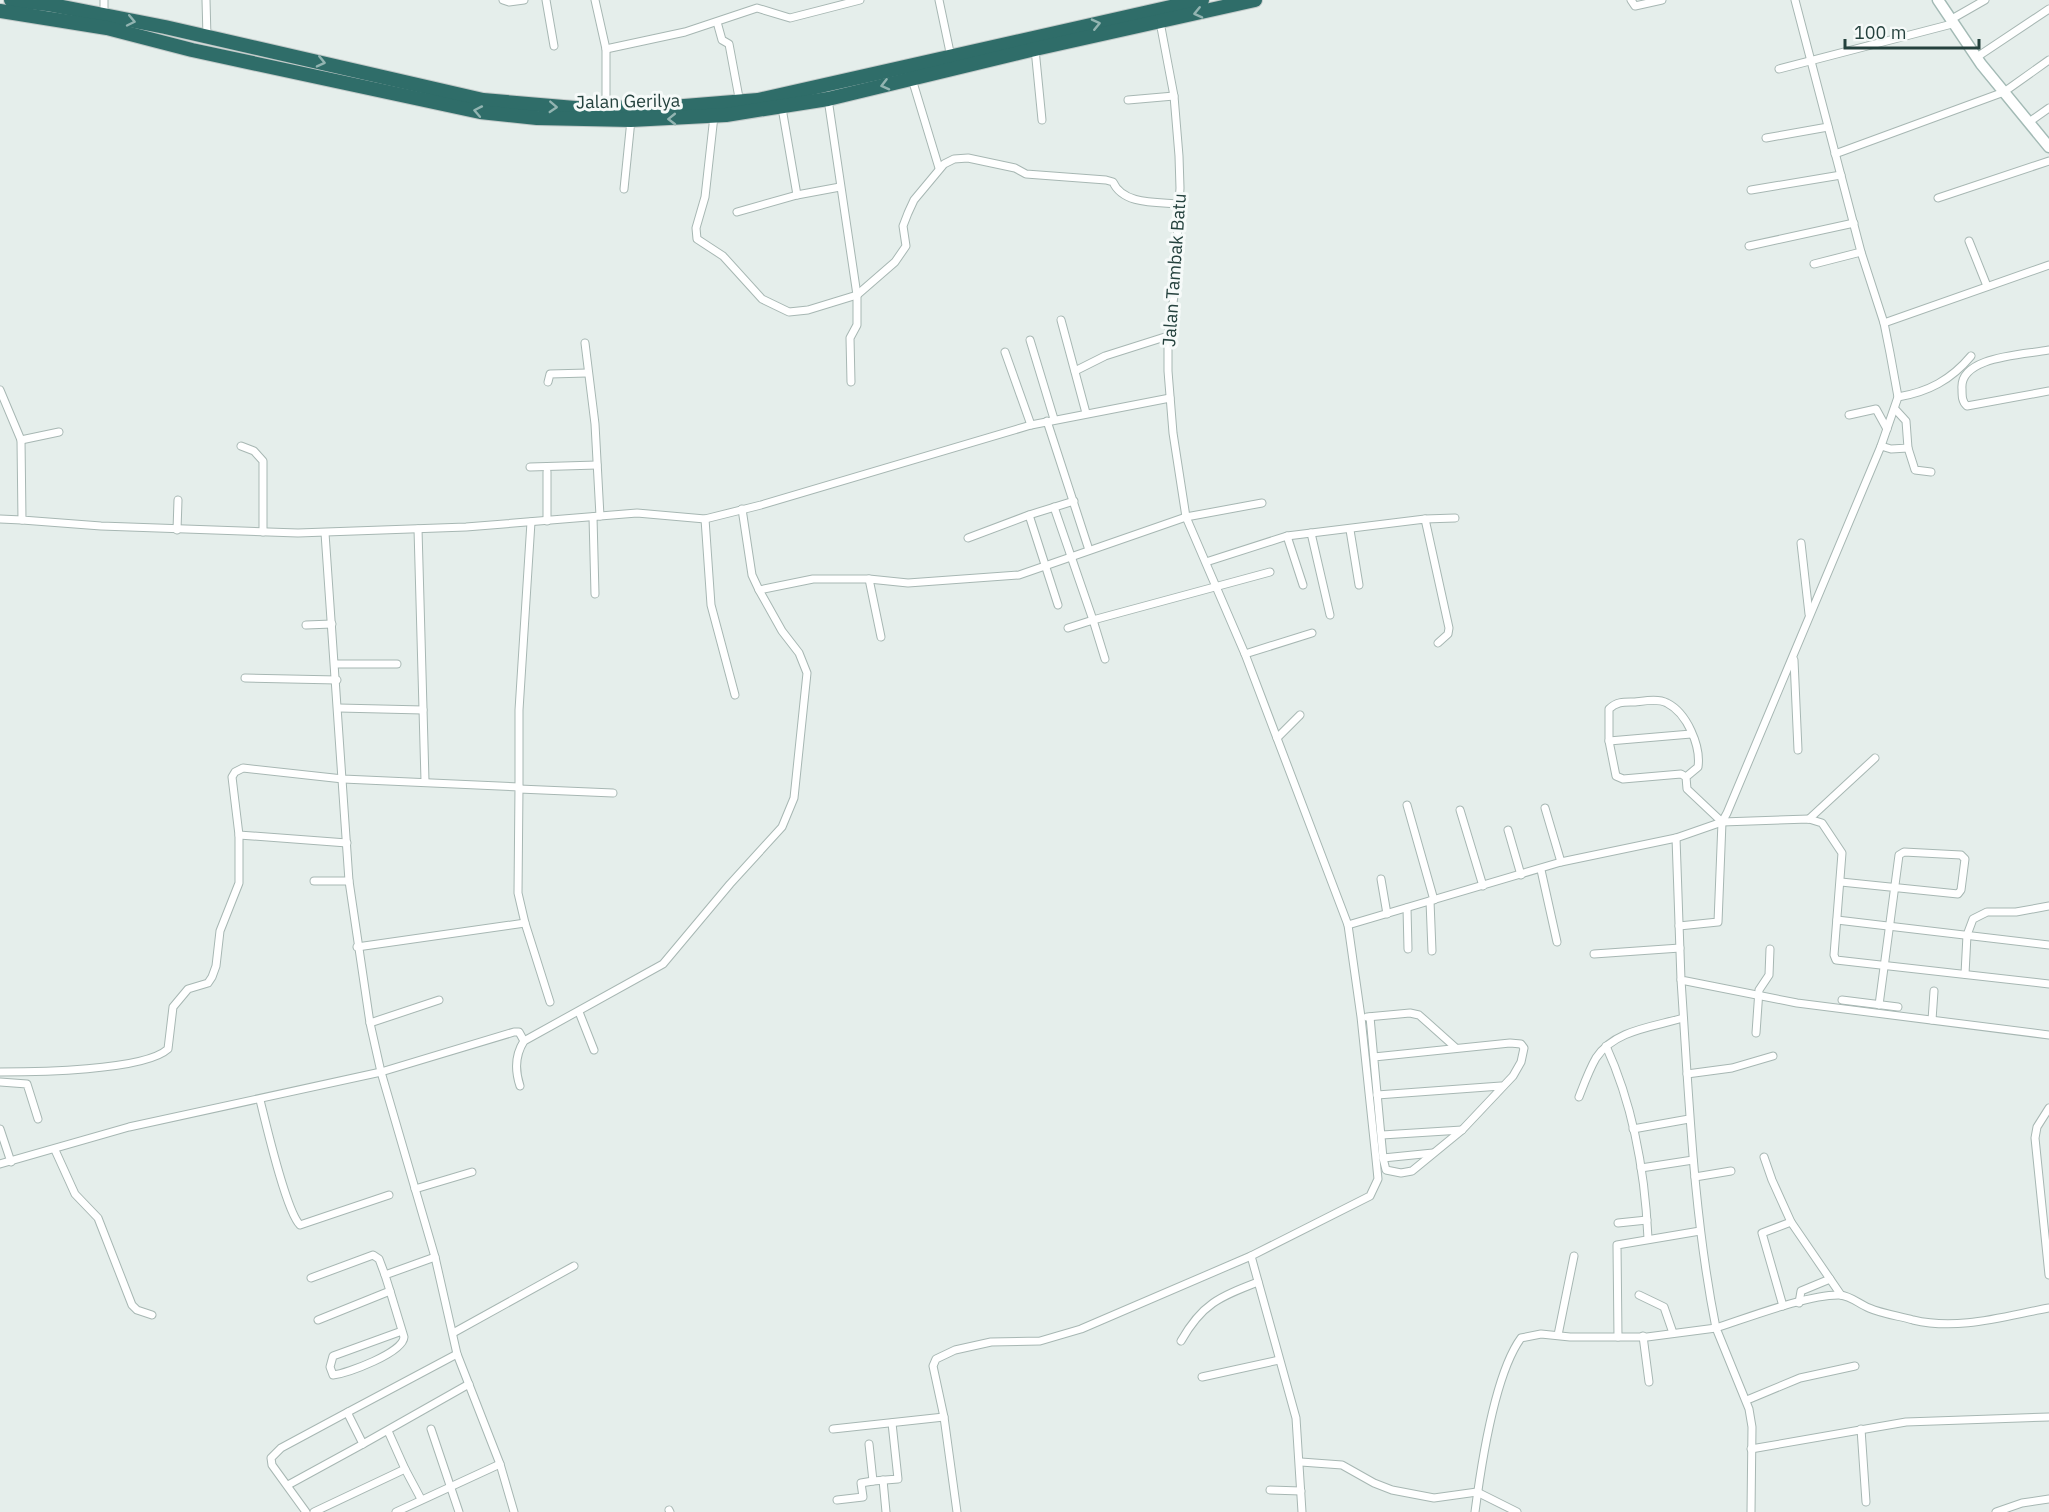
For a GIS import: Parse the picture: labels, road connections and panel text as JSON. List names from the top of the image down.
{
  "streets": {
    "highway": ["Jalan Gerilya"],
    "street": ["Jalan Tambak Batu"]
  },
  "crossings": [
    ["Jalan Gerilya", "Jalan Tambak Batu"]
  ],
  "scale_bar": "100 m"
}
